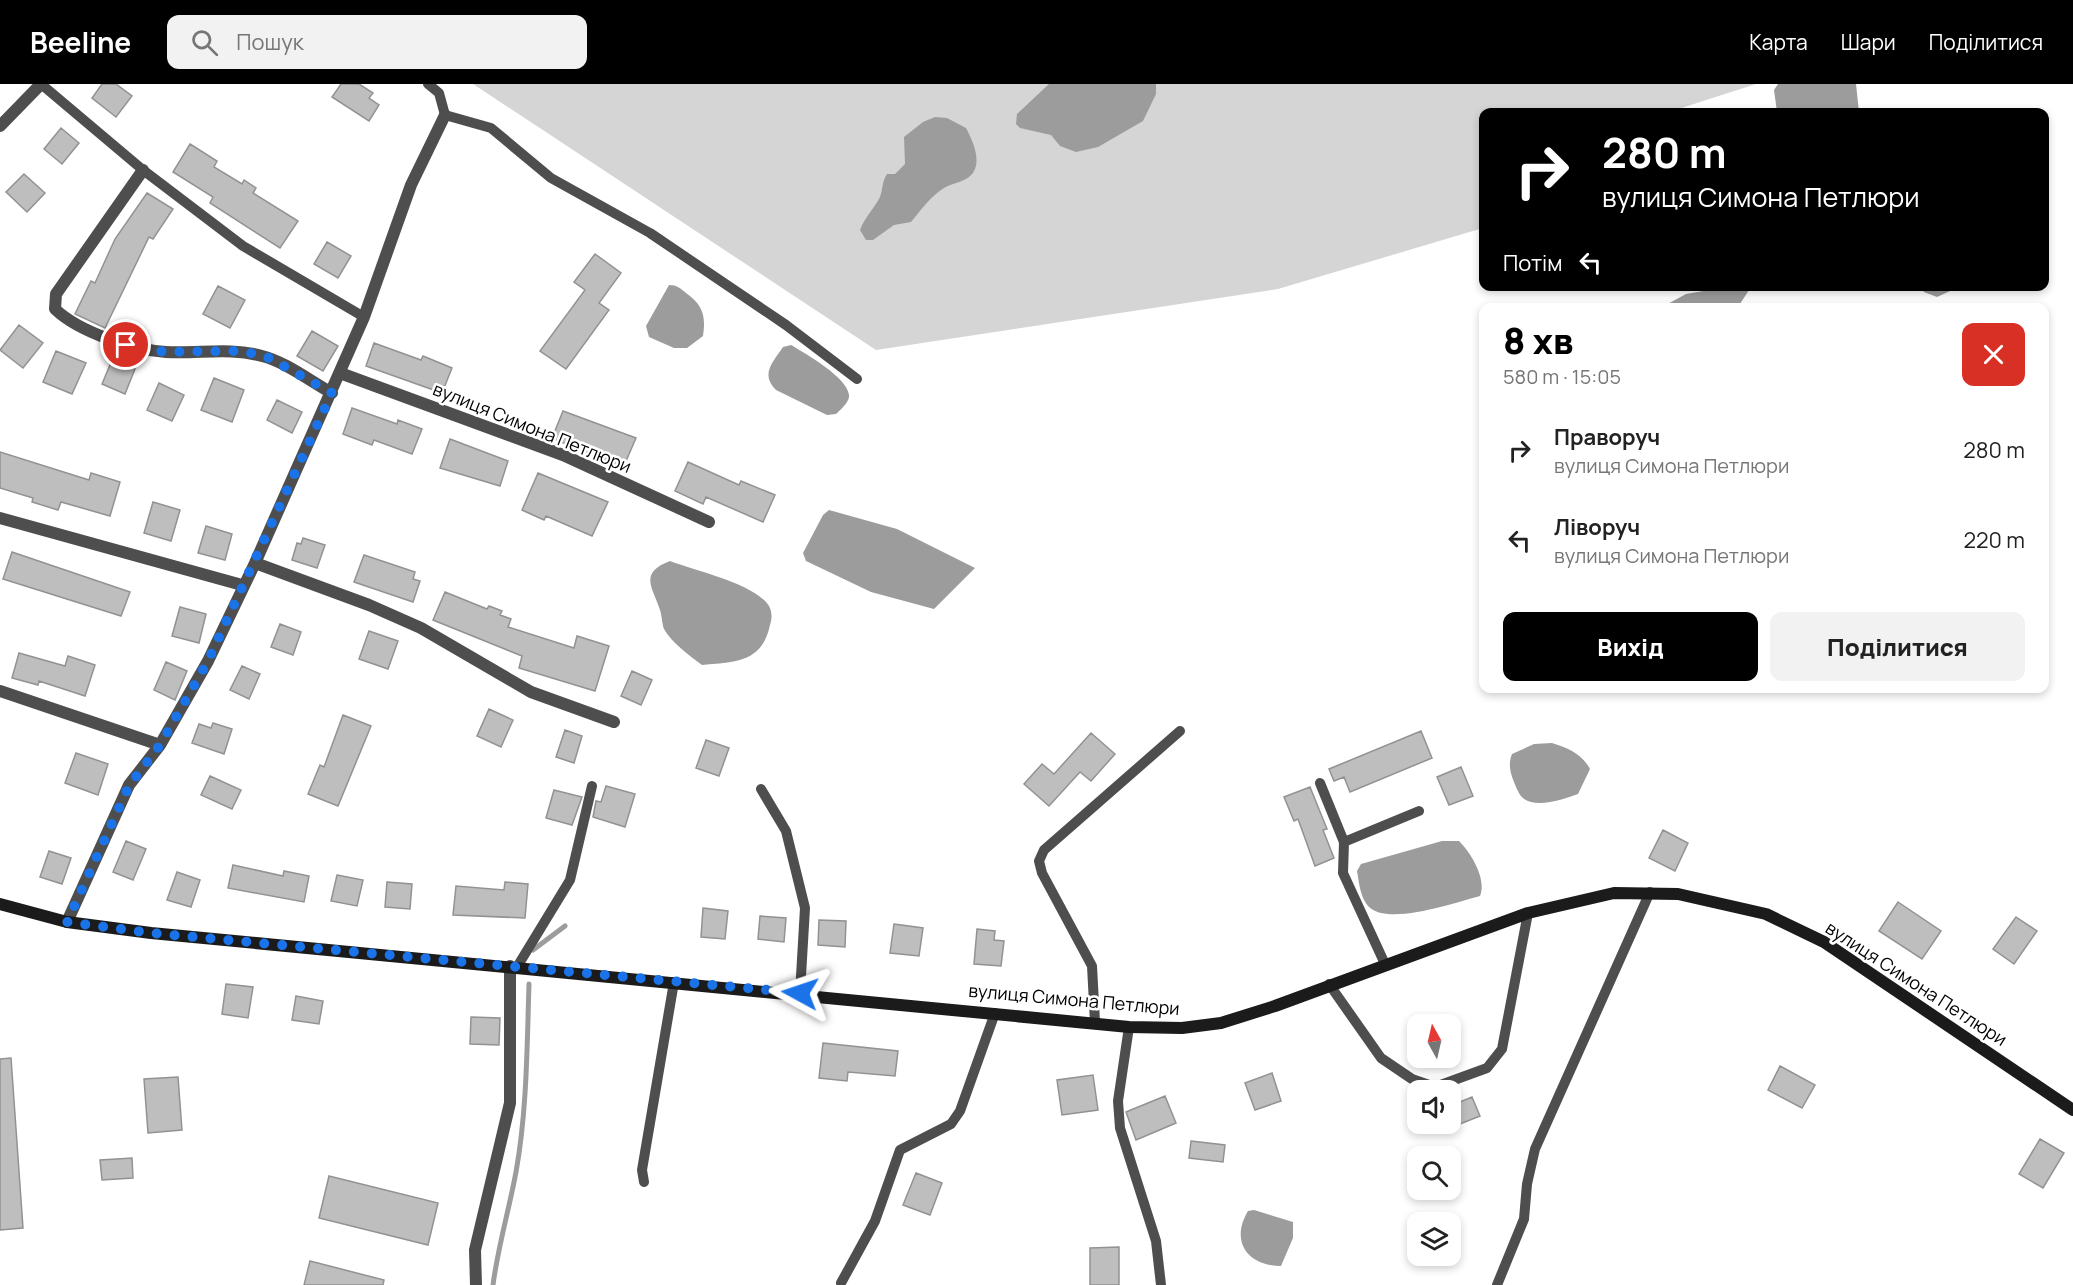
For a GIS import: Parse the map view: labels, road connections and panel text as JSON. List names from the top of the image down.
{
  "streets": {
    "main road": ["вулиця Симона Петлюри"]
  },
  "north": "top",
  "page": {
    "header": "Beeline",
    "search": "Пошук",
    "nav": ["Карта", "Шари", "Поділитися"],
    "turn": ["280 m", "вулиця Симона Петлюри"],
    "then": "Потім",
    "heading": ["8 хв", "580 m · 15:05"],
    "list": [
      {
        "name": "Праворуч",
        "note": "вулиця Симона Петлюри",
        "value": "280 m"
      },
      {
        "name": "Ліворуч",
        "note": "вулиця Симона Петлюри",
        "value": "220 m"
      }
    ],
    "buttons": ["Вихід", "Поділитися"]
  }
}
